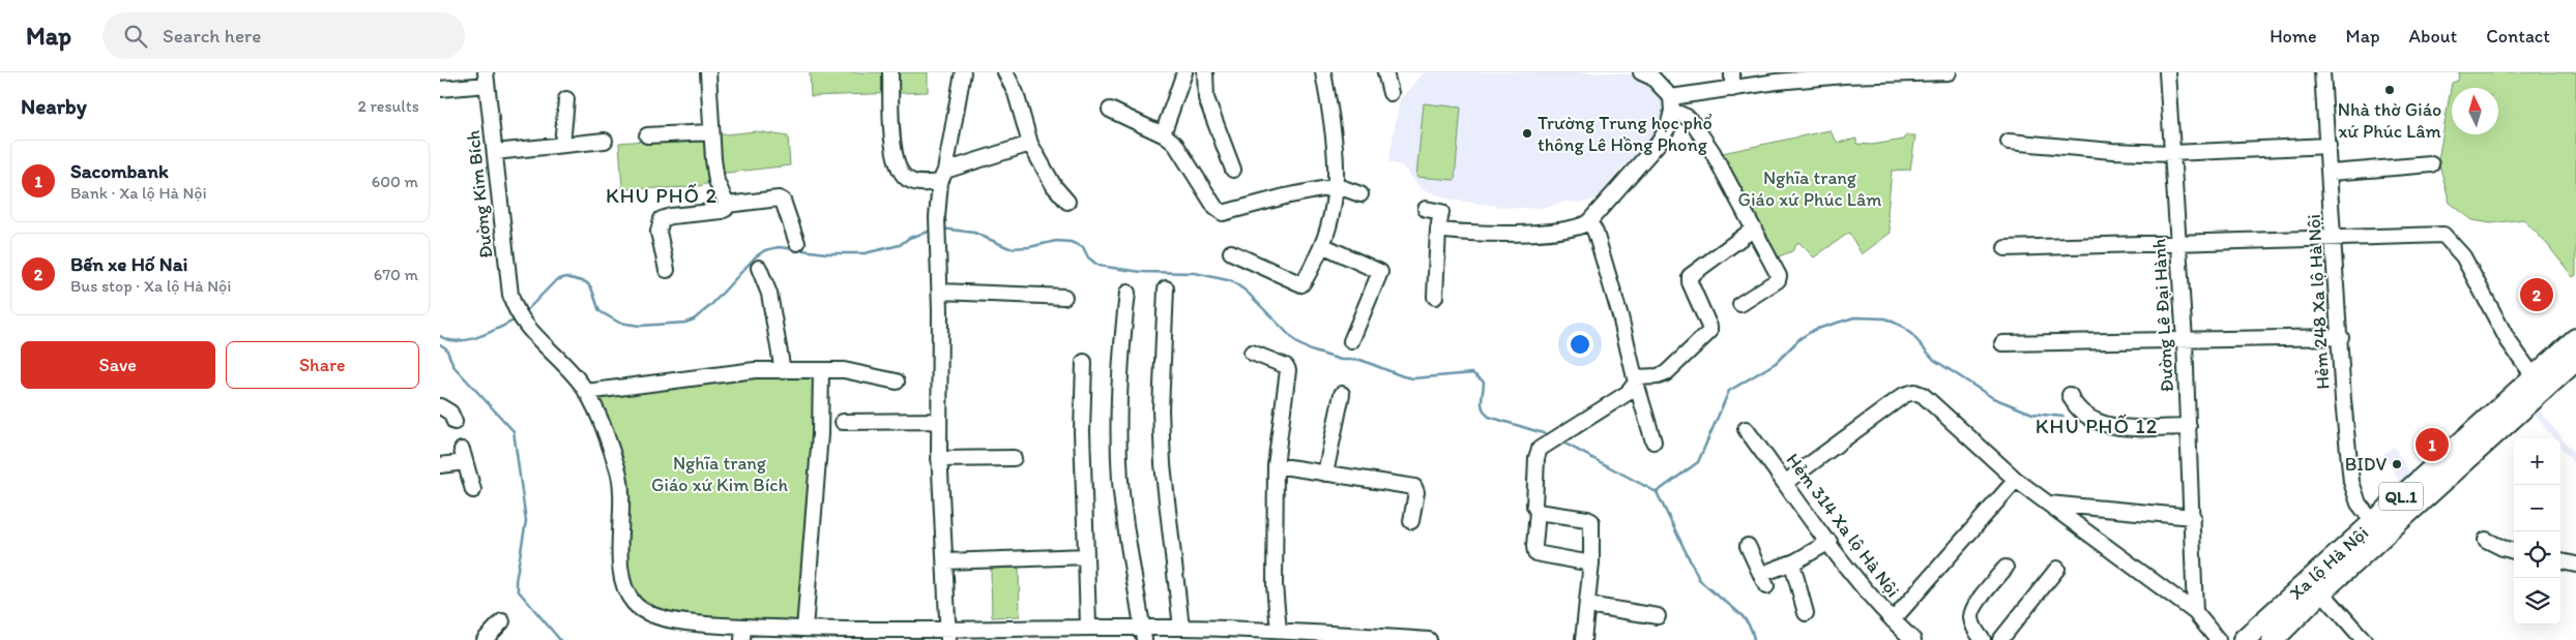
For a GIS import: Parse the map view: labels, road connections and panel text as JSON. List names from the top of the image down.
{
  "streets": {
    "highway": ["QL.1", "Xa lộ Hà Nội"],
    "street": [
      "Đường Kim Bích",
      "Hẻm 248 Xa lộ Hà Nội",
      "Đường Lê Đại Hành",
      "Hẻm 314 Xa lộ Hà Nội"
    ]
  },
  "crossings": [
    ["Hẻm 248 Xa lộ Hà Nội", "Xa lộ Hà Nội"]
  ],
  "districts": ["KHU PHỐ 2", "KHU PHỐ 12"],
  "parks": ["Nghĩa trang Giáo xứ Phúc Lâm", "Nghĩa trang Giáo xứ Kim Bích"],
  "places": ["Nhà thờ Giáo xứ Phúc Lâm", "Trường Trung học phổ thông Lê Hồng Phong", "BIDV"],
  "north": "top",
  "page": {
    "header": "Map",
    "search": "Search here",
    "nav": [
      "Home",
      "Map",
      "About",
      "Contact"
    ],
    "heading": ["Nearby", "2 results"],
    "list": [
      {
        "mark": "1",
        "name": "Sacombank",
        "note": "Bank · Xa lộ Hà Nội",
        "value": "600 m"
      },
      {
        "mark": "2",
        "name": "Bến xe Hố Nai",
        "note": "Bus stop · Xa lộ Hà Nội",
        "value": "670 m"
      }
    ],
    "pins": ["2", "1"],
    "buttons": ["Save", "Share"],
    "map_buttons": ["+", "−"]
  }
}
